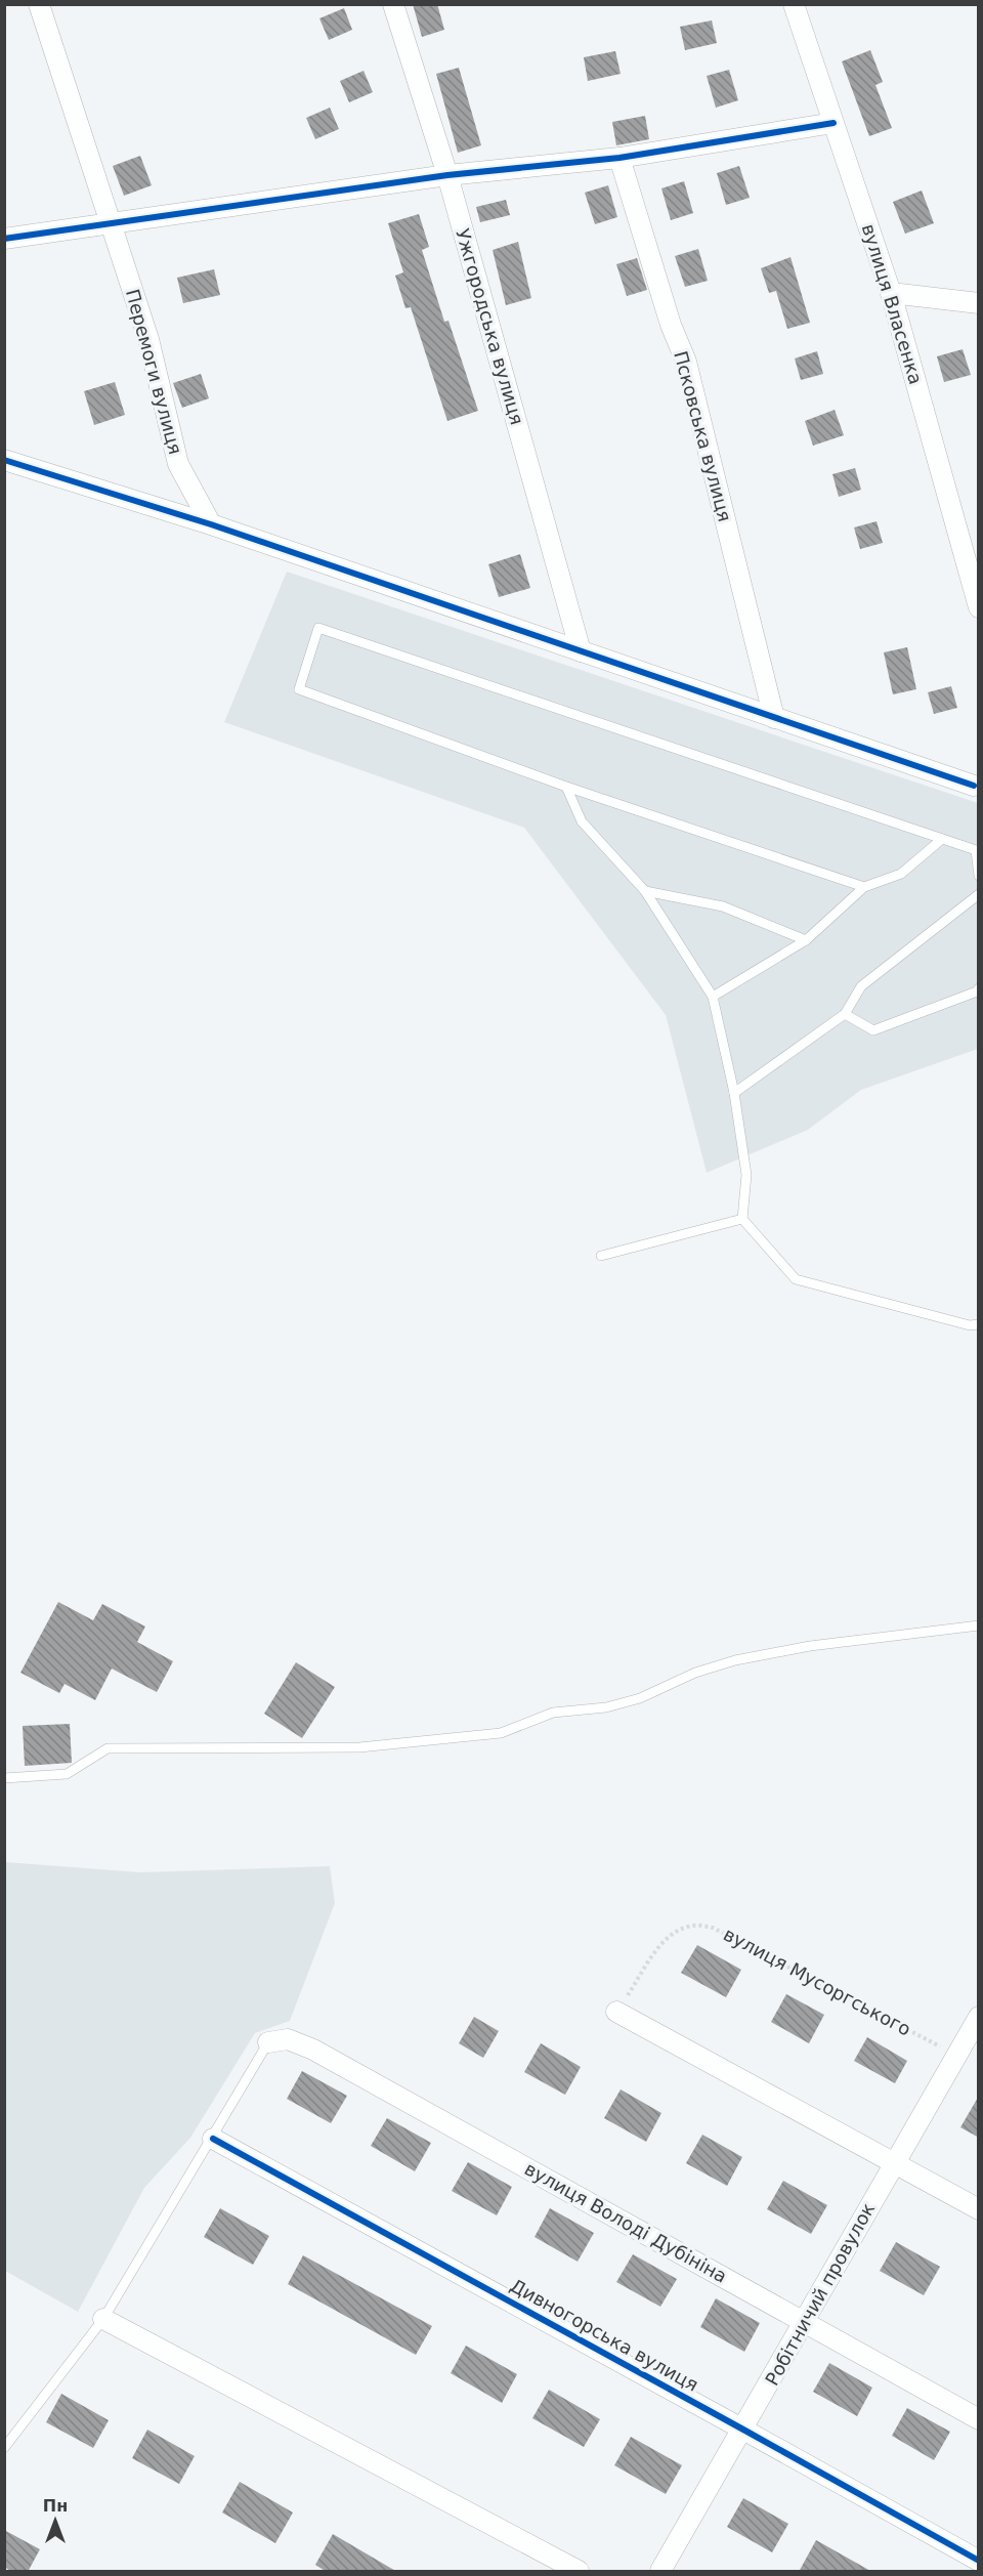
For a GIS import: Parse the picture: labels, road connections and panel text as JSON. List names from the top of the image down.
{
  "streets": {
    "street": [
      "вулиця Власенка",
      "Ужгородська вулиця",
      "Перемоги вулиця",
      "Псковська вулиця",
      "вулиця Володі Дубініна",
      "Робітничий провулок",
      "Дивногорська вулиця"
    ],
    "path": ["вулиця Мусоргського"]
  },
  "crossings": [
    ["вулиця Мусоргського", "Робітничий провулок"],
    ["вулиця Володі Дубініна", "Робітничий провулок"],
    ["Робітничий провулок", "Дивногорська вулиця"]
  ],
  "north": "top"
}
